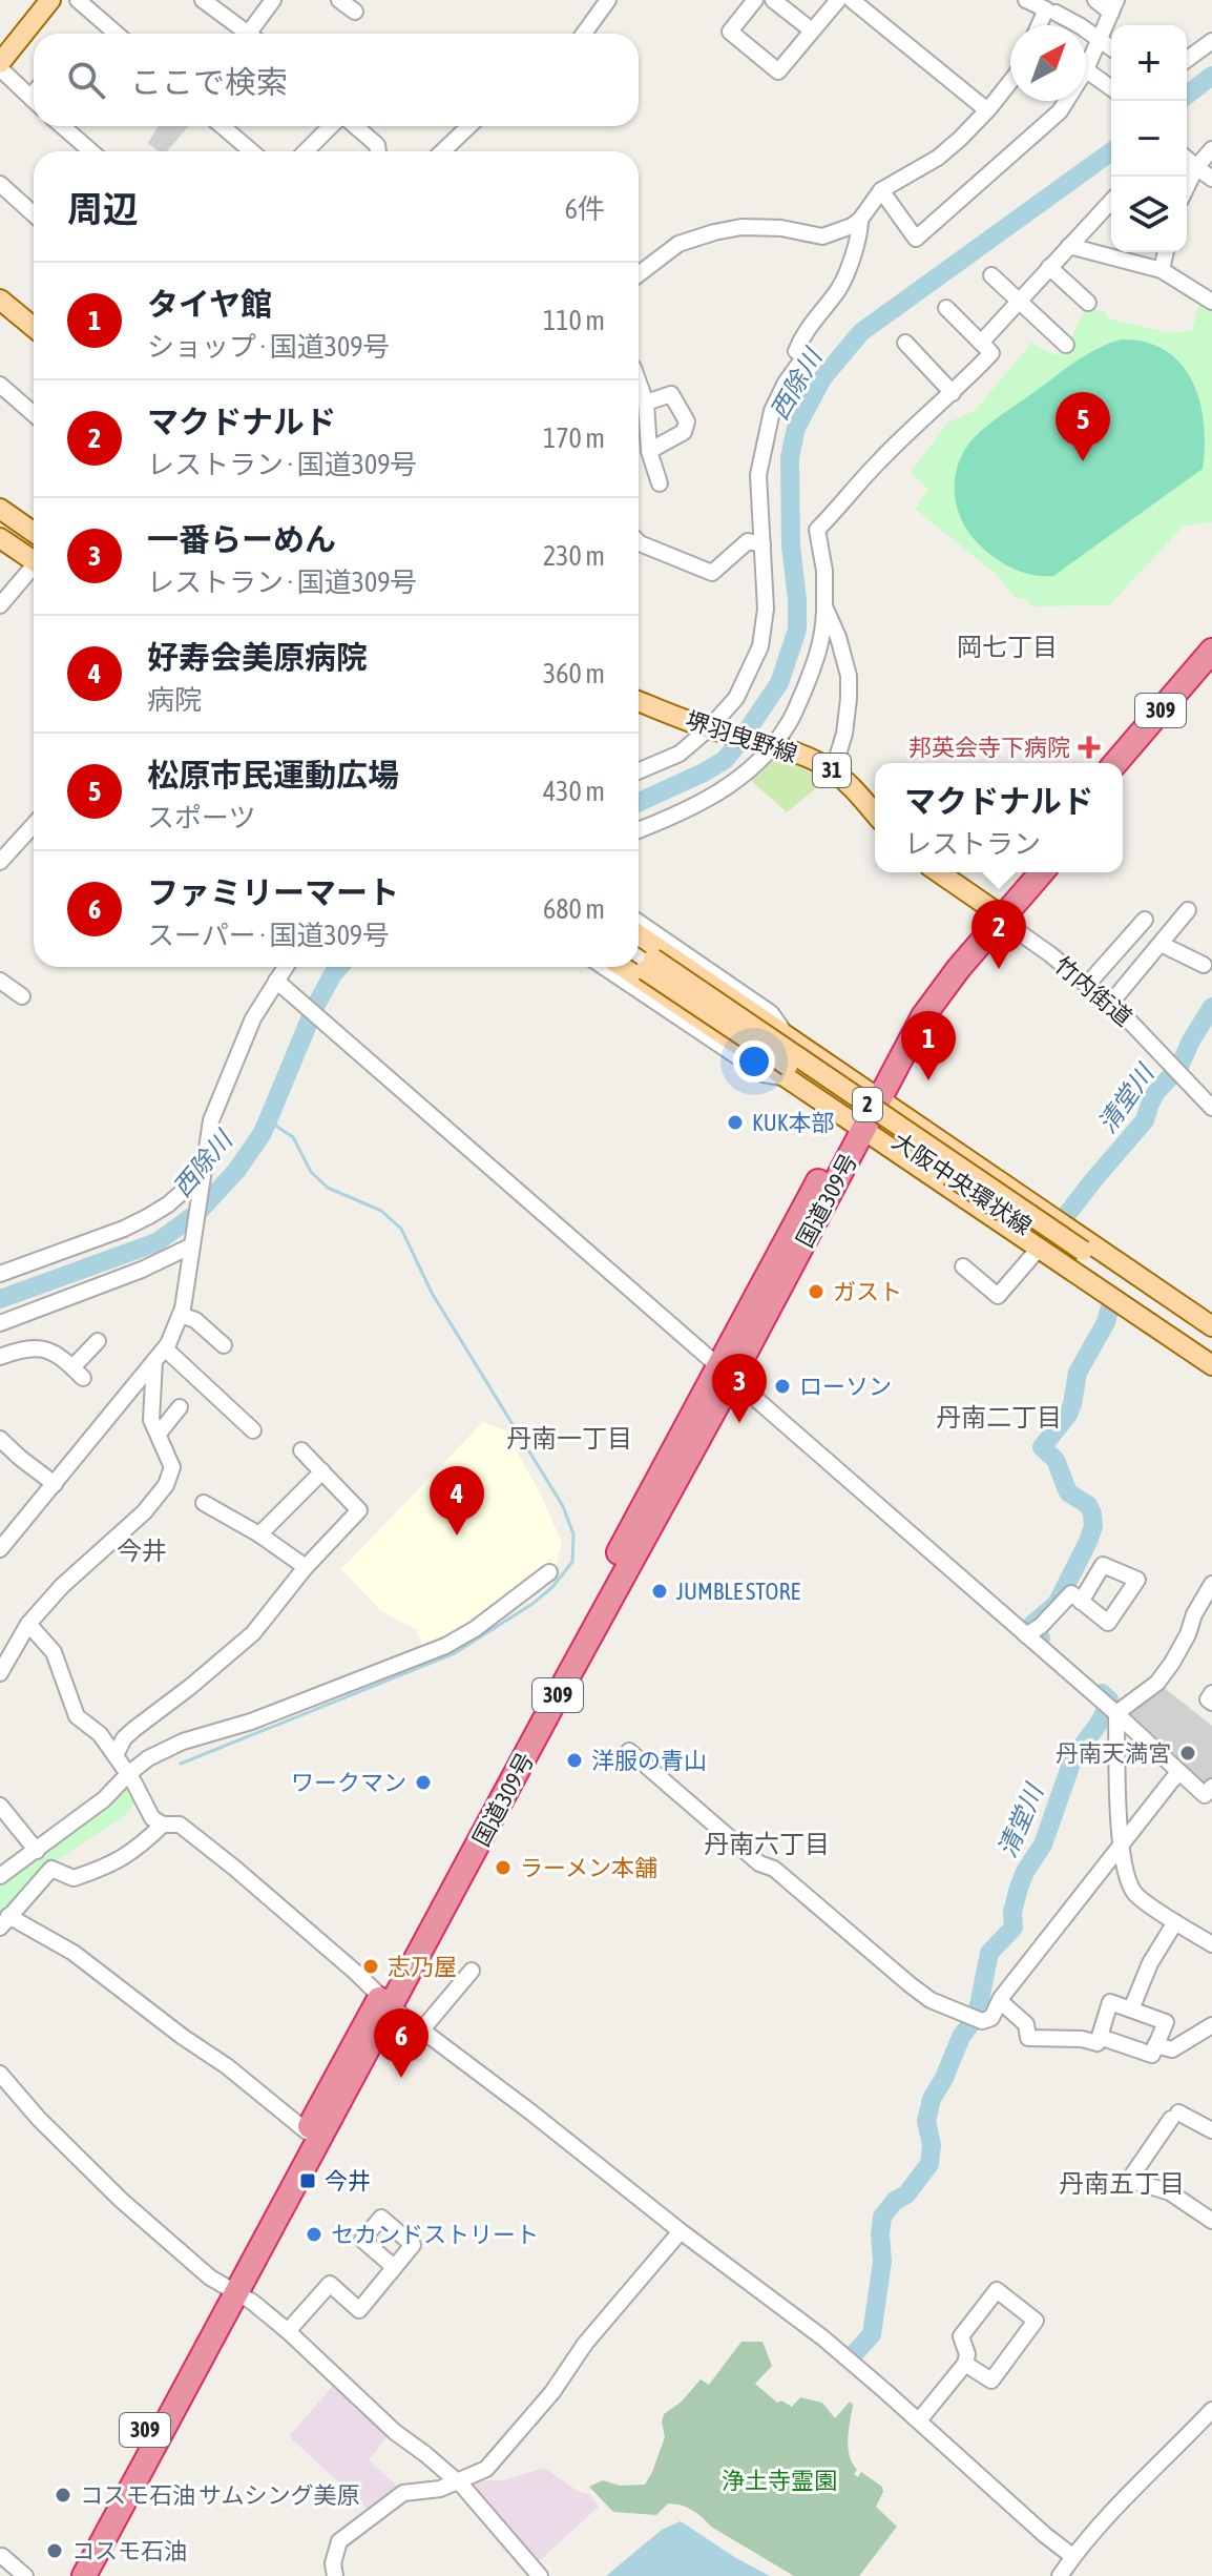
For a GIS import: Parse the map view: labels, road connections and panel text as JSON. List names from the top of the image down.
{
  "streets": {
    "highway": ["309", "国道309号"],
    "main road": [
      "堺羽曳野線",
      "31",
      "2",
      "大阪中央環状線"
    ],
    "street": ["竹内街道"]
  },
  "crossings": [
    ["竹内街道", "国道309号"]
  ],
  "districts": [
    "岡七丁目",
    "丹南二丁目",
    "丹南一丁目",
    "今井",
    "丹南六丁目",
    "丹南五丁目"
  ],
  "water": ["西除川", "清堂川"],
  "parks": ["浄土寺霊園"],
  "places": {
    "health": ["邦英会寺下病院"],
    "other": [
      "KUK本部",
      "ガスト",
      "ローソン",
      "JUMBLE STORE",
      "丹南天満宮",
      "洋服の青山",
      "ワークマン",
      "ラーメン本舗",
      "志乃屋",
      "セカンドストリート",
      "コスモ石油 サムシング美原",
      "コスモ石油"
    ],
    "transit": ["今井"]
  },
  "north": "top right",
  "page": {
    "map_buttons": ["+", "−"],
    "search": "ここで検索",
    "heading": ["周辺", "6件"],
    "list": [
      {
        "mark": "1",
        "name": "タイヤ館",
        "note": "ショップ · 国道309号",
        "value": "110 m"
      },
      {
        "mark": "2",
        "name": "マクドナルド",
        "note": "レストラン · 国道309号",
        "value": "170 m"
      },
      {
        "mark": "3",
        "name": "一番らーめん",
        "note": "レストラン · 国道309号",
        "value": "230 m"
      },
      {
        "mark": "4",
        "name": "好寿会美原病院",
        "note": "病院",
        "value": "360 m"
      },
      {
        "mark": "5",
        "name": "松原市民運動広場",
        "note": "スポーツ",
        "value": "430 m"
      },
      {
        "mark": "6",
        "name": "ファミリーマート",
        "note": "スーパー · 国道309号",
        "value": "680 m"
      }
    ],
    "pins": [
      "5",
      "2",
      "1",
      "3",
      "4",
      "6"
    ],
    "popup": ["マクドナルド", "レストラン"]
  }
}
